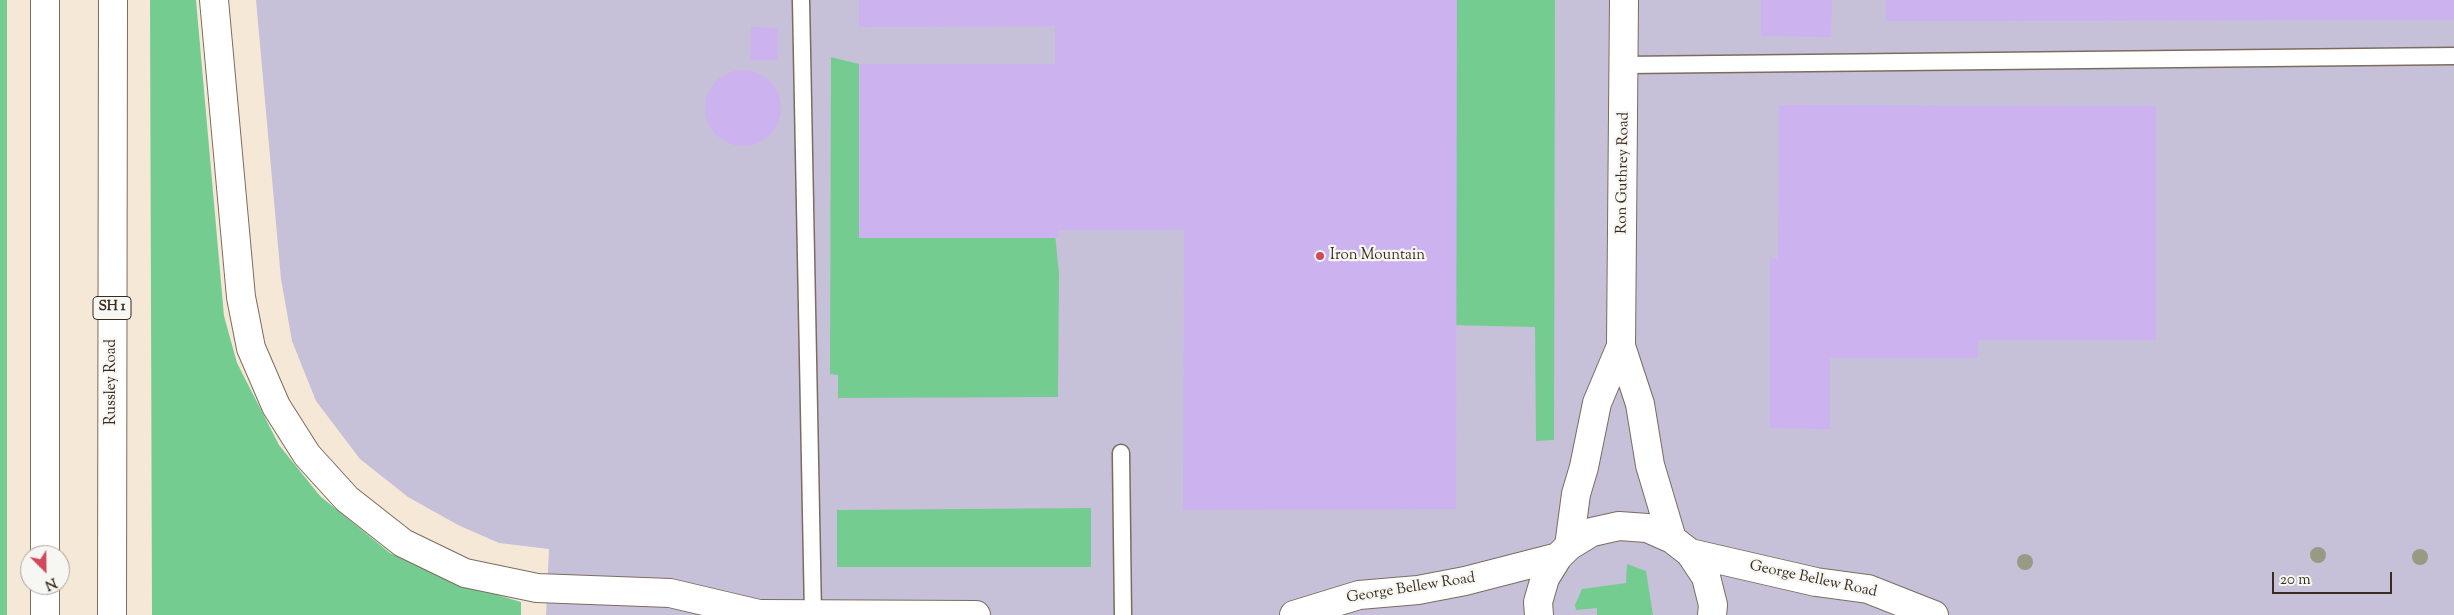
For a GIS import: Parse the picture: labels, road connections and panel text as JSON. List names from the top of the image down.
{
  "streets": {
    "main road": [
      "Ron Guthrey Road",
      "SH 1",
      "Russley Road",
      "George Bellew Road"
    ]
  },
  "crossings": [
    ["Ron Guthrey Road", "George Bellew Road"]
  ],
  "places": ["Iron Mountain"],
  "scale_bar": "20 m",
  "north": "bottom right"
}
